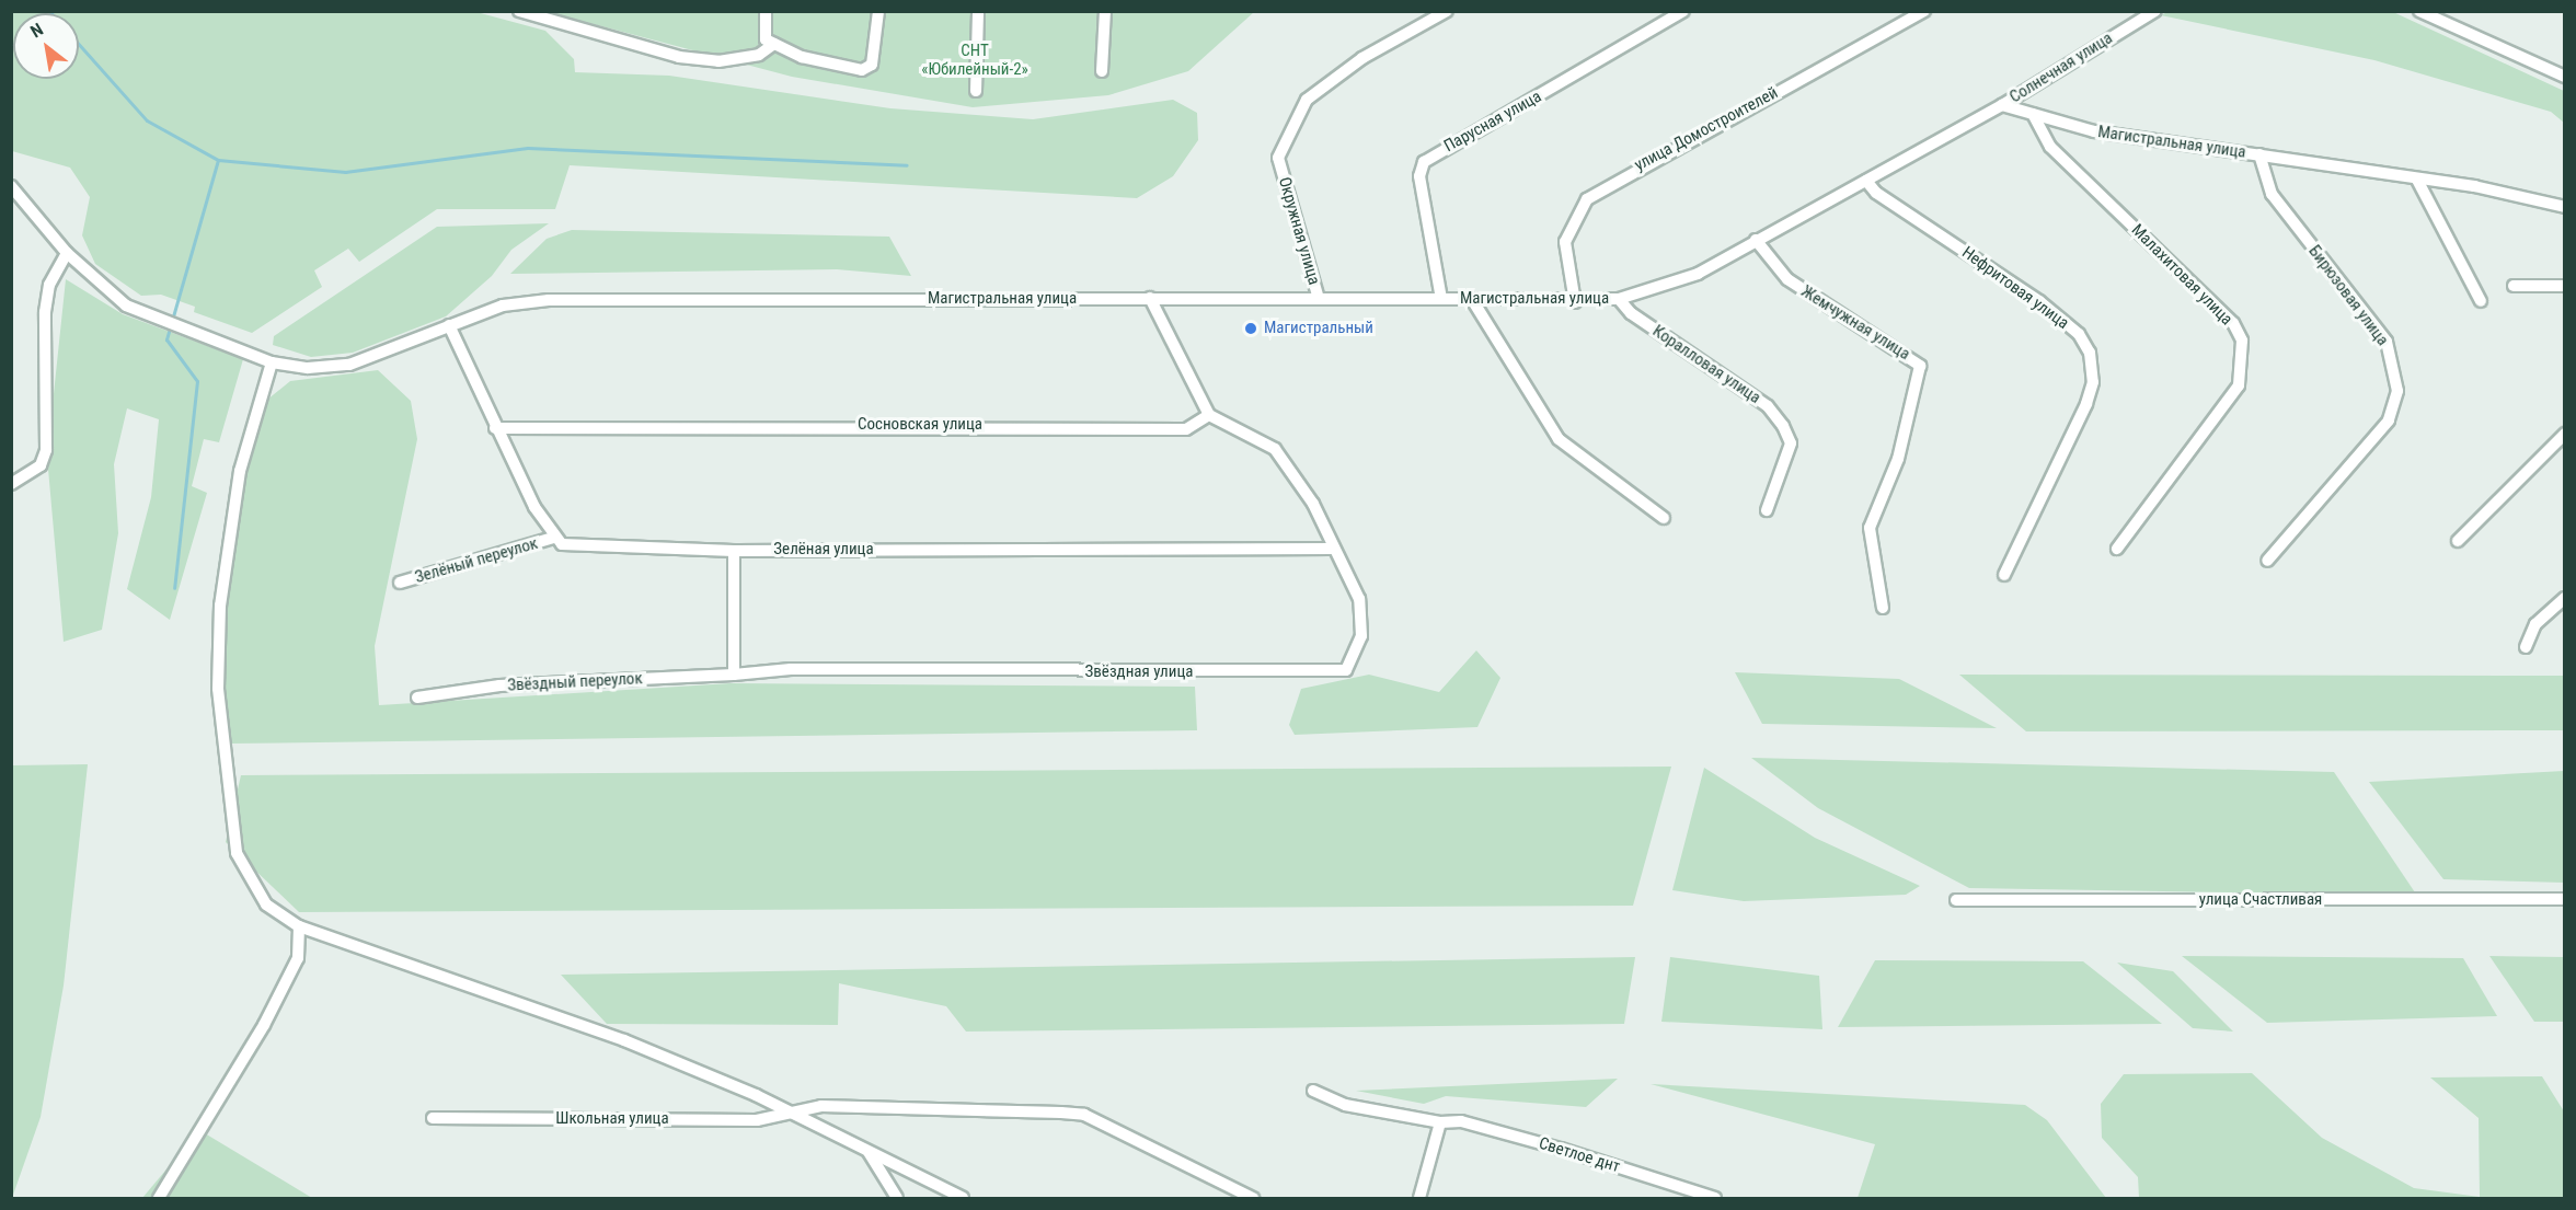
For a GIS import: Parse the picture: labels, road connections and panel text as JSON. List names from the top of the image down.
{
  "streets": {
    "street": [
      "Солнечная улица",
      "Парусная улица",
      "улица Домостроителей",
      "Магистральная улица",
      "Окружная улица",
      "Малахитовая улица",
      "Нефритовая улица",
      "Бирюзовая улица",
      "Жемчужная улица",
      "Коралловая улица",
      "Сосновская улица",
      "Зелёная улица",
      "Зелёный переулок",
      "Звёздная улица",
      "Звёздный переулок",
      "улица Счастливая",
      "Школьная улица",
      "Светлое днт"
    ]
  },
  "crossings": [
    ["Солнечная улица", "Магистральная улица"],
    ["Парусная улица", "Магистральная улица"],
    ["улица Домостроителей", "Магистральная улица"],
    ["Магистральная улица", "Окружная улица"],
    ["Магистральная улица", "Малахитовая улица"],
    ["Магистральная улица", "Нефритовая улица"],
    ["Магистральная улица", "Бирюзовая улица"],
    ["Магистральная улица", "Жемчужная улица"],
    ["Магистральная улица", "Коралловая улица"],
    ["Сосновская улица", "Звёздная улица"],
    ["Зелёная улица", "Зелёный переулок"],
    ["Зелёная улица", "Звёздная улица"],
    ["Звёздная улица", "Звёздный переулок"]
  ],
  "parks": ["СНТ «Юбилейный-2»"],
  "places": ["Магистральный"],
  "north": "top left"
}
